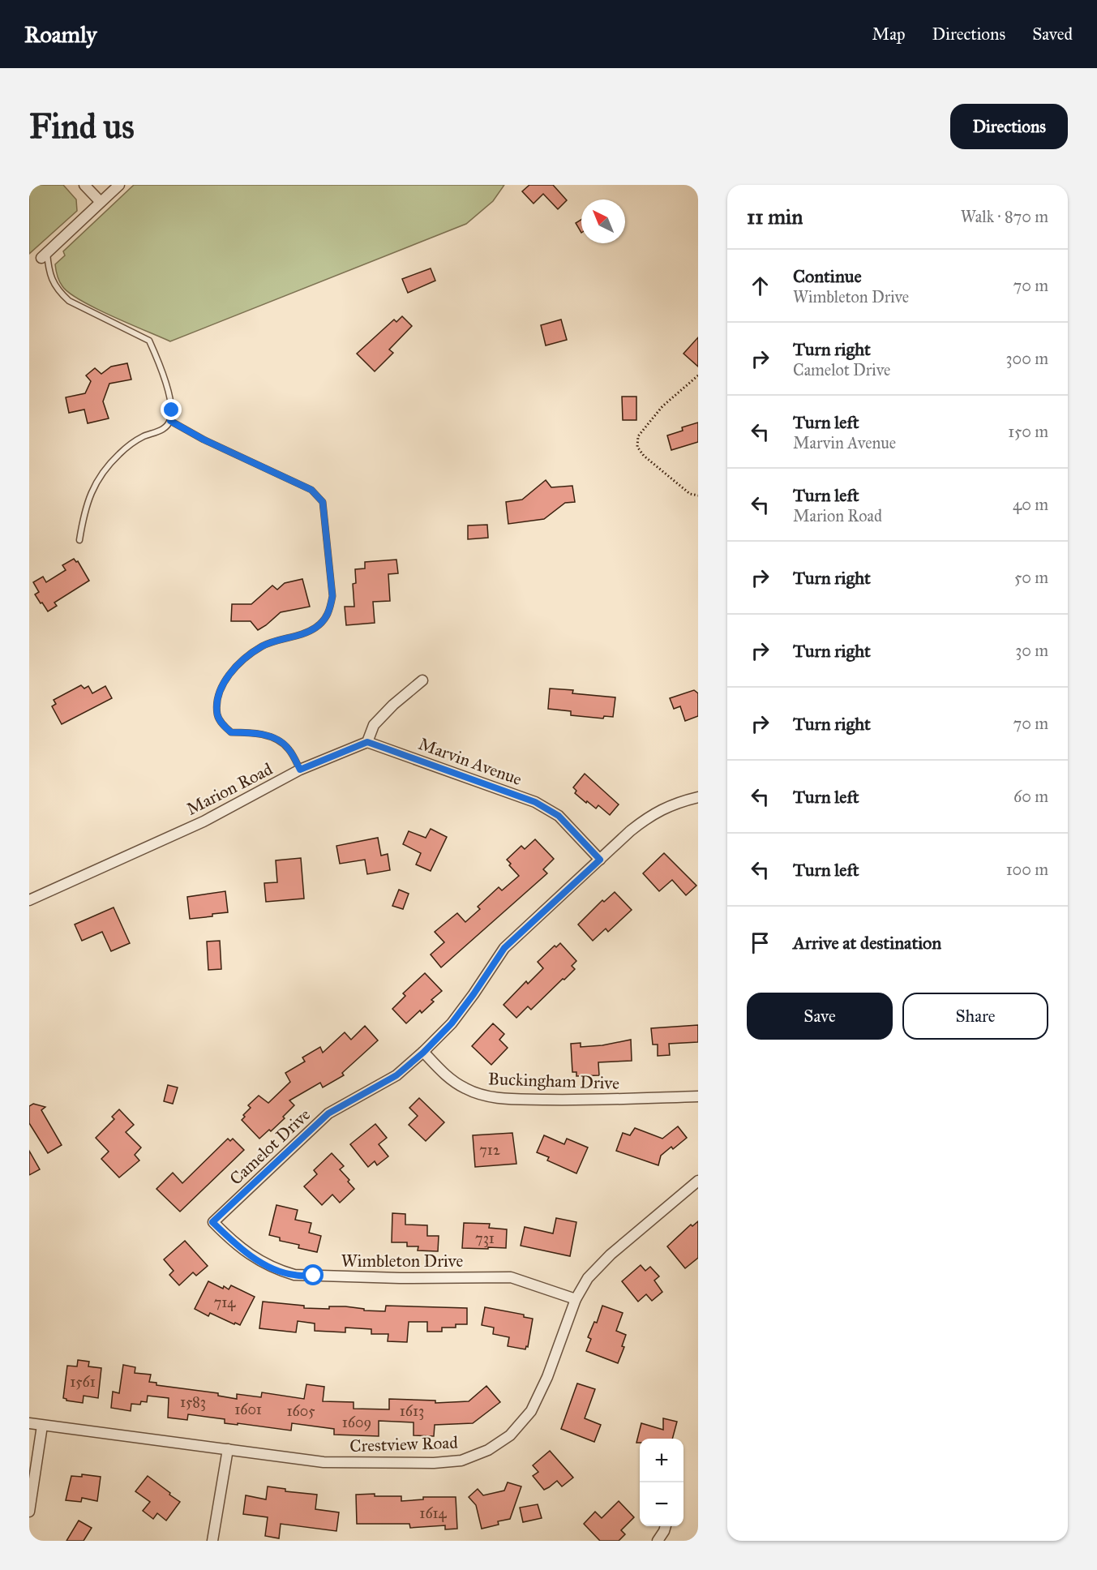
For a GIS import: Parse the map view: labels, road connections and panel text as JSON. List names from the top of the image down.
{
  "streets": {
    "street": [
      "Marvin Avenue",
      "Marion Road",
      "Buckingham Drive",
      "Camelot Drive",
      "Wimbleton Drive",
      "Crestview Road"
    ]
  },
  "crossings": [
    ["Marvin Avenue", "Marion Road"],
    ["Marvin Avenue", "Camelot Drive"],
    ["Buckingham Drive", "Camelot Drive"],
    ["Camelot Drive", "Wimbleton Drive"],
    ["Wimbleton Drive", "Crestview Road"]
  ],
  "house_numbers": [
    "712",
    "731",
    "714",
    "1561",
    "1583",
    "1601",
    "1605",
    "1613",
    "1609",
    "1614"
  ],
  "north": "top left",
  "page": {
    "header": "Roamly",
    "nav": ["Map", "Directions", "Saved"],
    "buttons": [
      "Directions",
      ["Save", "Share"]
    ],
    "title": "Find us",
    "heading": ["11 min", "Walk · 870 m"],
    "list": [
      ["Continue", "Wimbleton Drive", "70 m"],
      ["Turn right", "Camelot Drive", "300 m"],
      ["Turn left", "Marvin Avenue", "150 m"],
      ["Turn left", "Marion Road", "40 m"],
      ["Turn right", "50 m"],
      ["Turn right", "30 m"],
      ["Turn right", "70 m"],
      ["Turn left", "60 m"],
      ["Turn left", "100 m"],
      "Arrive at destination"
    ],
    "map_buttons": ["+", "−"]
  }
}
